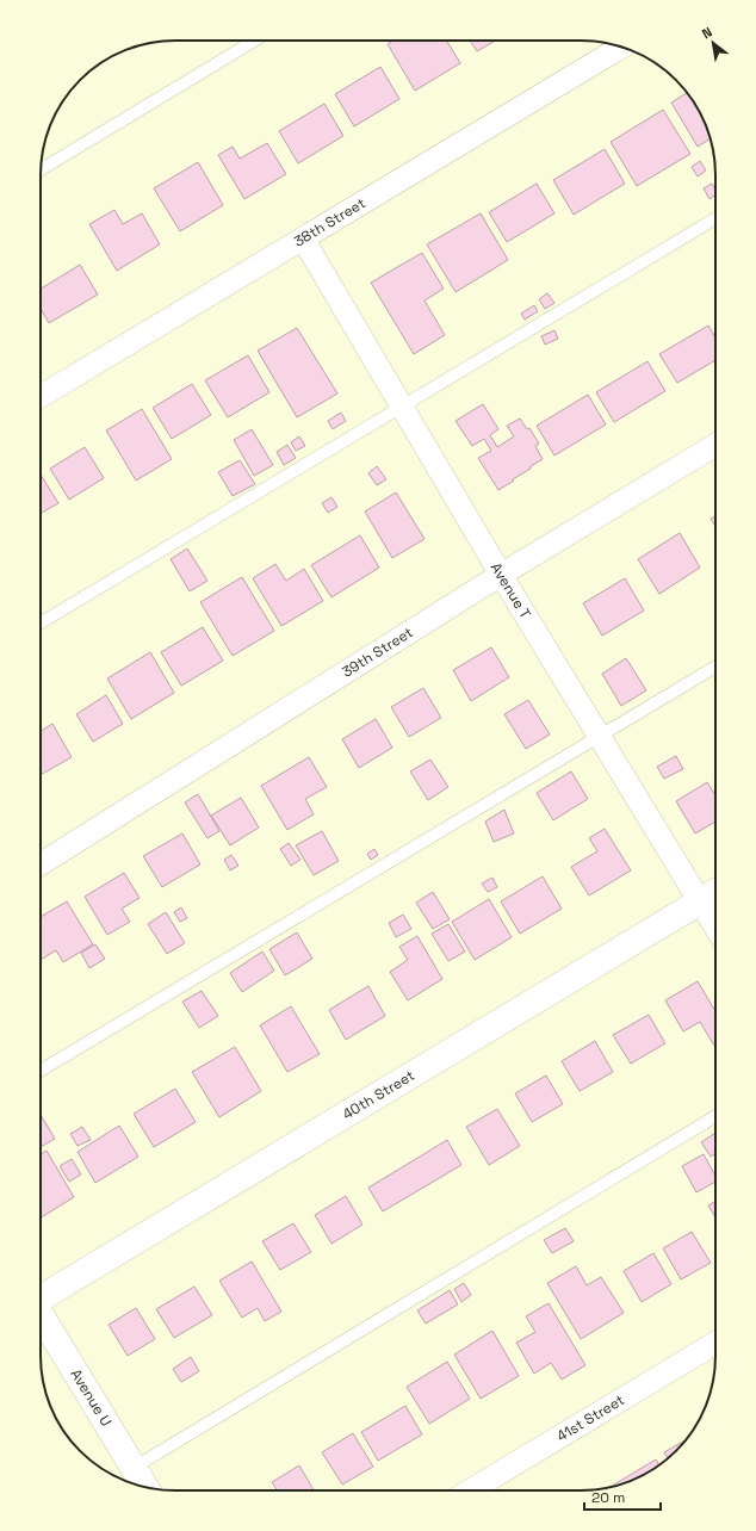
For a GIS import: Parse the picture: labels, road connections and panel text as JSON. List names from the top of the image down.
{
  "streets": {
    "street": [
      "38th Street",
      "Avenue T",
      "39th Street",
      "40th Street",
      "Avenue U",
      "41st Street"
    ]
  },
  "crossings": [
    ["38th Street", "Avenue T"],
    ["Avenue T", "39th Street"],
    ["Avenue T", "40th Street"]
  ],
  "scale_bar": "20 m",
  "north": "top left"
}
